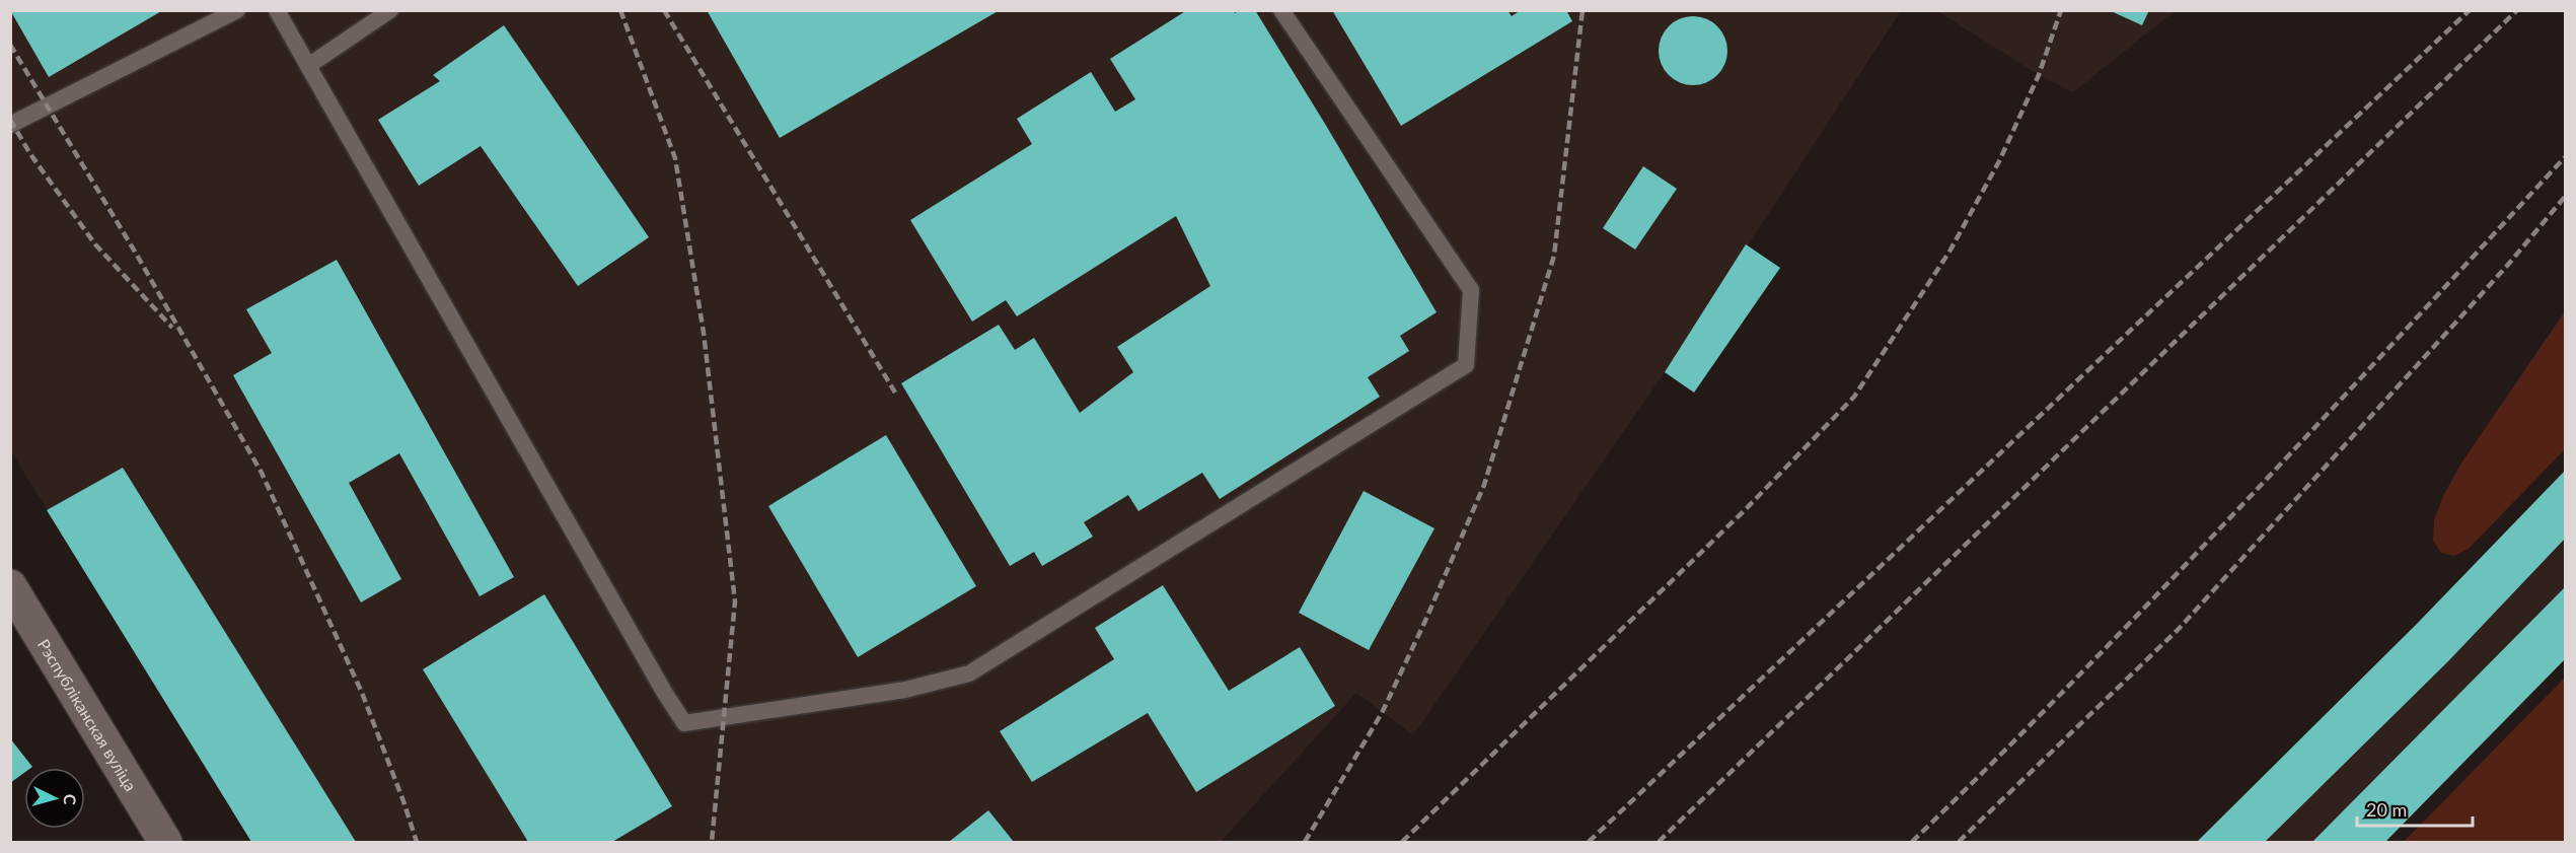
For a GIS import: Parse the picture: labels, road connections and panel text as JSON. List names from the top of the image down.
{
  "streets": {
    "street": ["Рэспубліканская вуліца"]
  },
  "scale_bar": "20 m",
  "north": "right"
}
